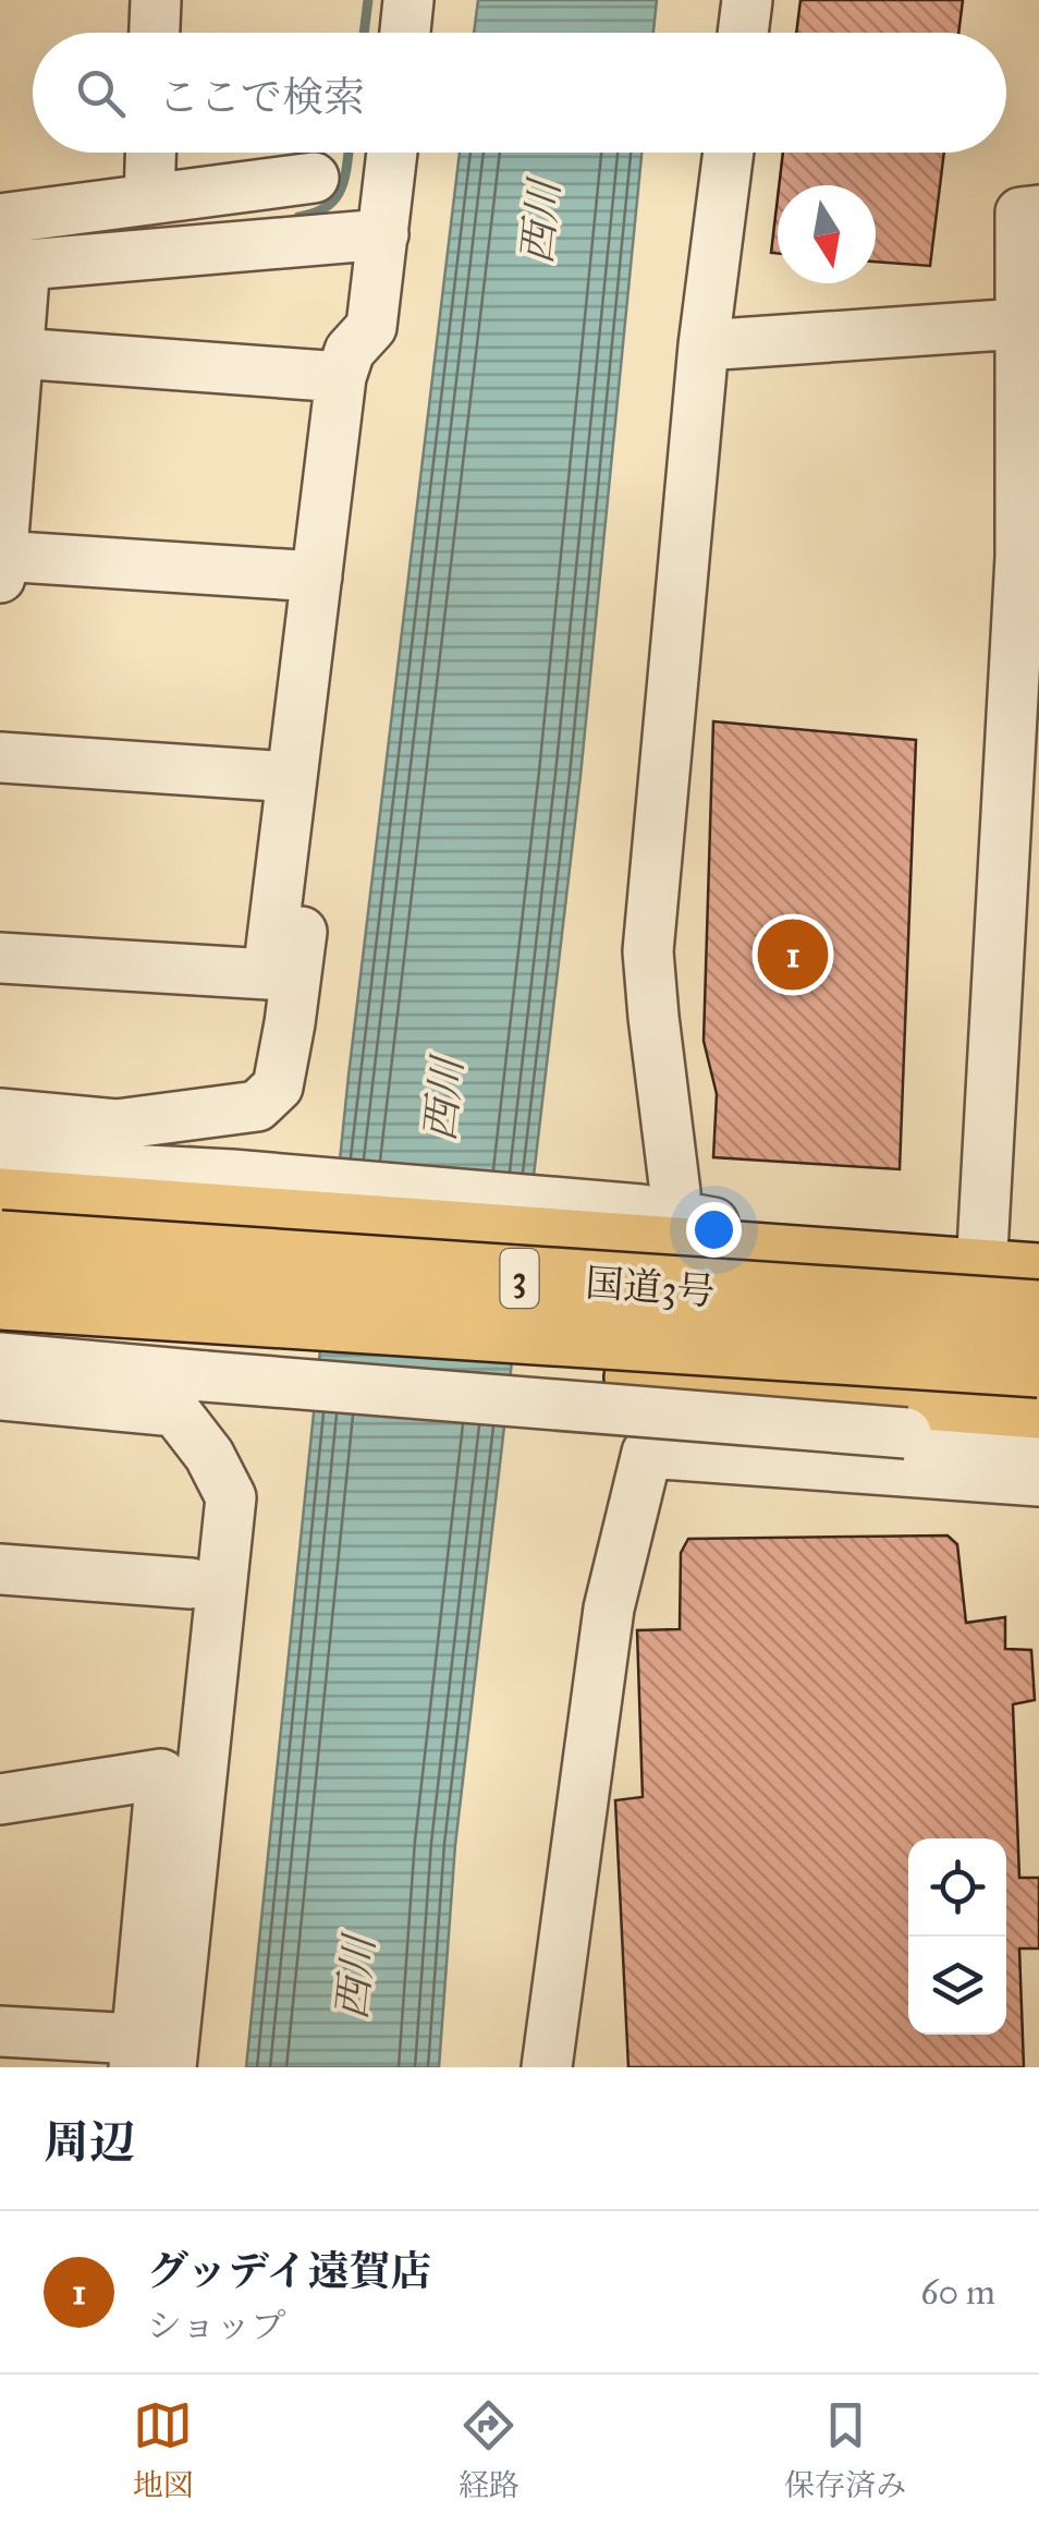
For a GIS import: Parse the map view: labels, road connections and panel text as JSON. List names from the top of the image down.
{
  "streets": {
    "highway": ["3", "国道3号"]
  },
  "water": ["西川"],
  "north": "bottom",
  "page": {
    "search": "ここで検索",
    "pins": "1",
    "heading": "周辺",
    "list": [
      {
        "mark": "1",
        "name": "グッデイ遠賀店",
        "note": "ショップ",
        "value": "60 m"
      }
    ],
    "nav": ["地図", "経路", "保存済み"]
  }
}
